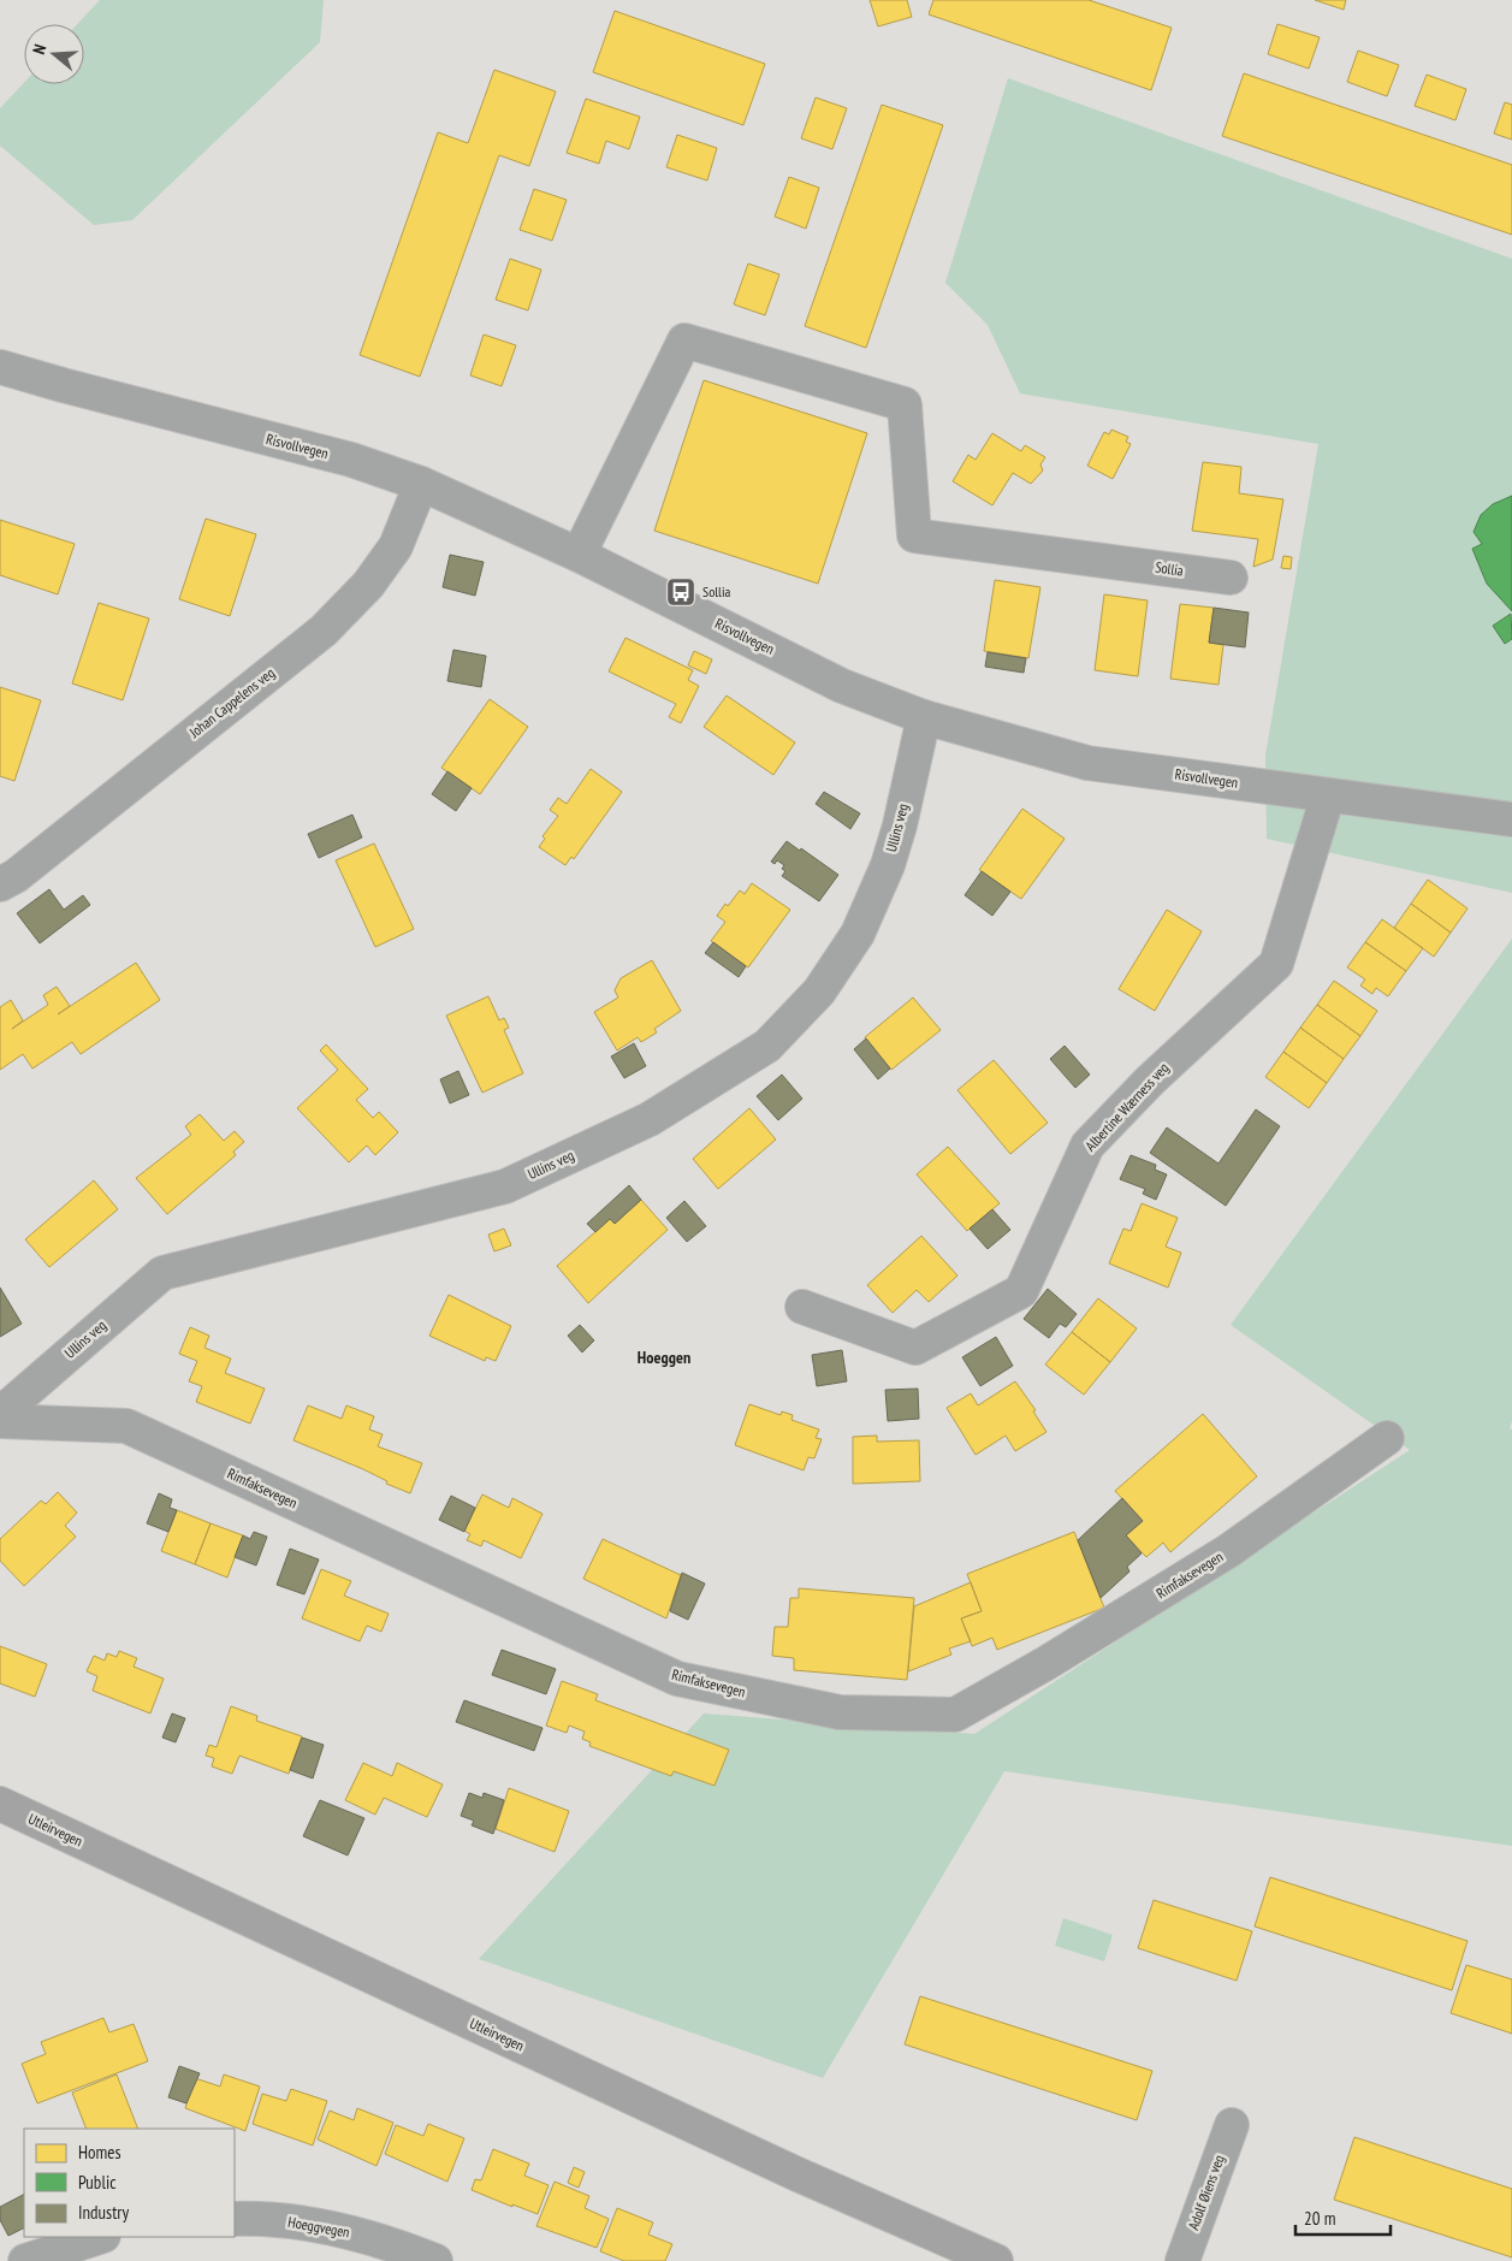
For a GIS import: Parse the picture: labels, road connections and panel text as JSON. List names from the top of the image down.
{
  "streets": {
    "main road": ["Utleirvegen"],
    "street": [
      "Risvollvegen",
      "Sollia",
      "Johan Cappelens veg",
      "Ullins veg",
      "Albertine Wærness veg",
      "Rimfaksevegen",
      "Adolf Øiens veg",
      "Hoeggvegen"
    ]
  },
  "crossings": [
    ["Risvollvegen", "Sollia"],
    ["Risvollvegen", "Johan Cappelens veg"],
    ["Risvollvegen", "Ullins veg"],
    ["Risvollvegen", "Albertine Wærness veg"]
  ],
  "districts": ["Hoeggen"],
  "places": {
    "bus stop": ["Sollia"]
  },
  "legend": ["Homes", "Public", "Industry"],
  "scale_bar": "20 m",
  "north": "left"
}
